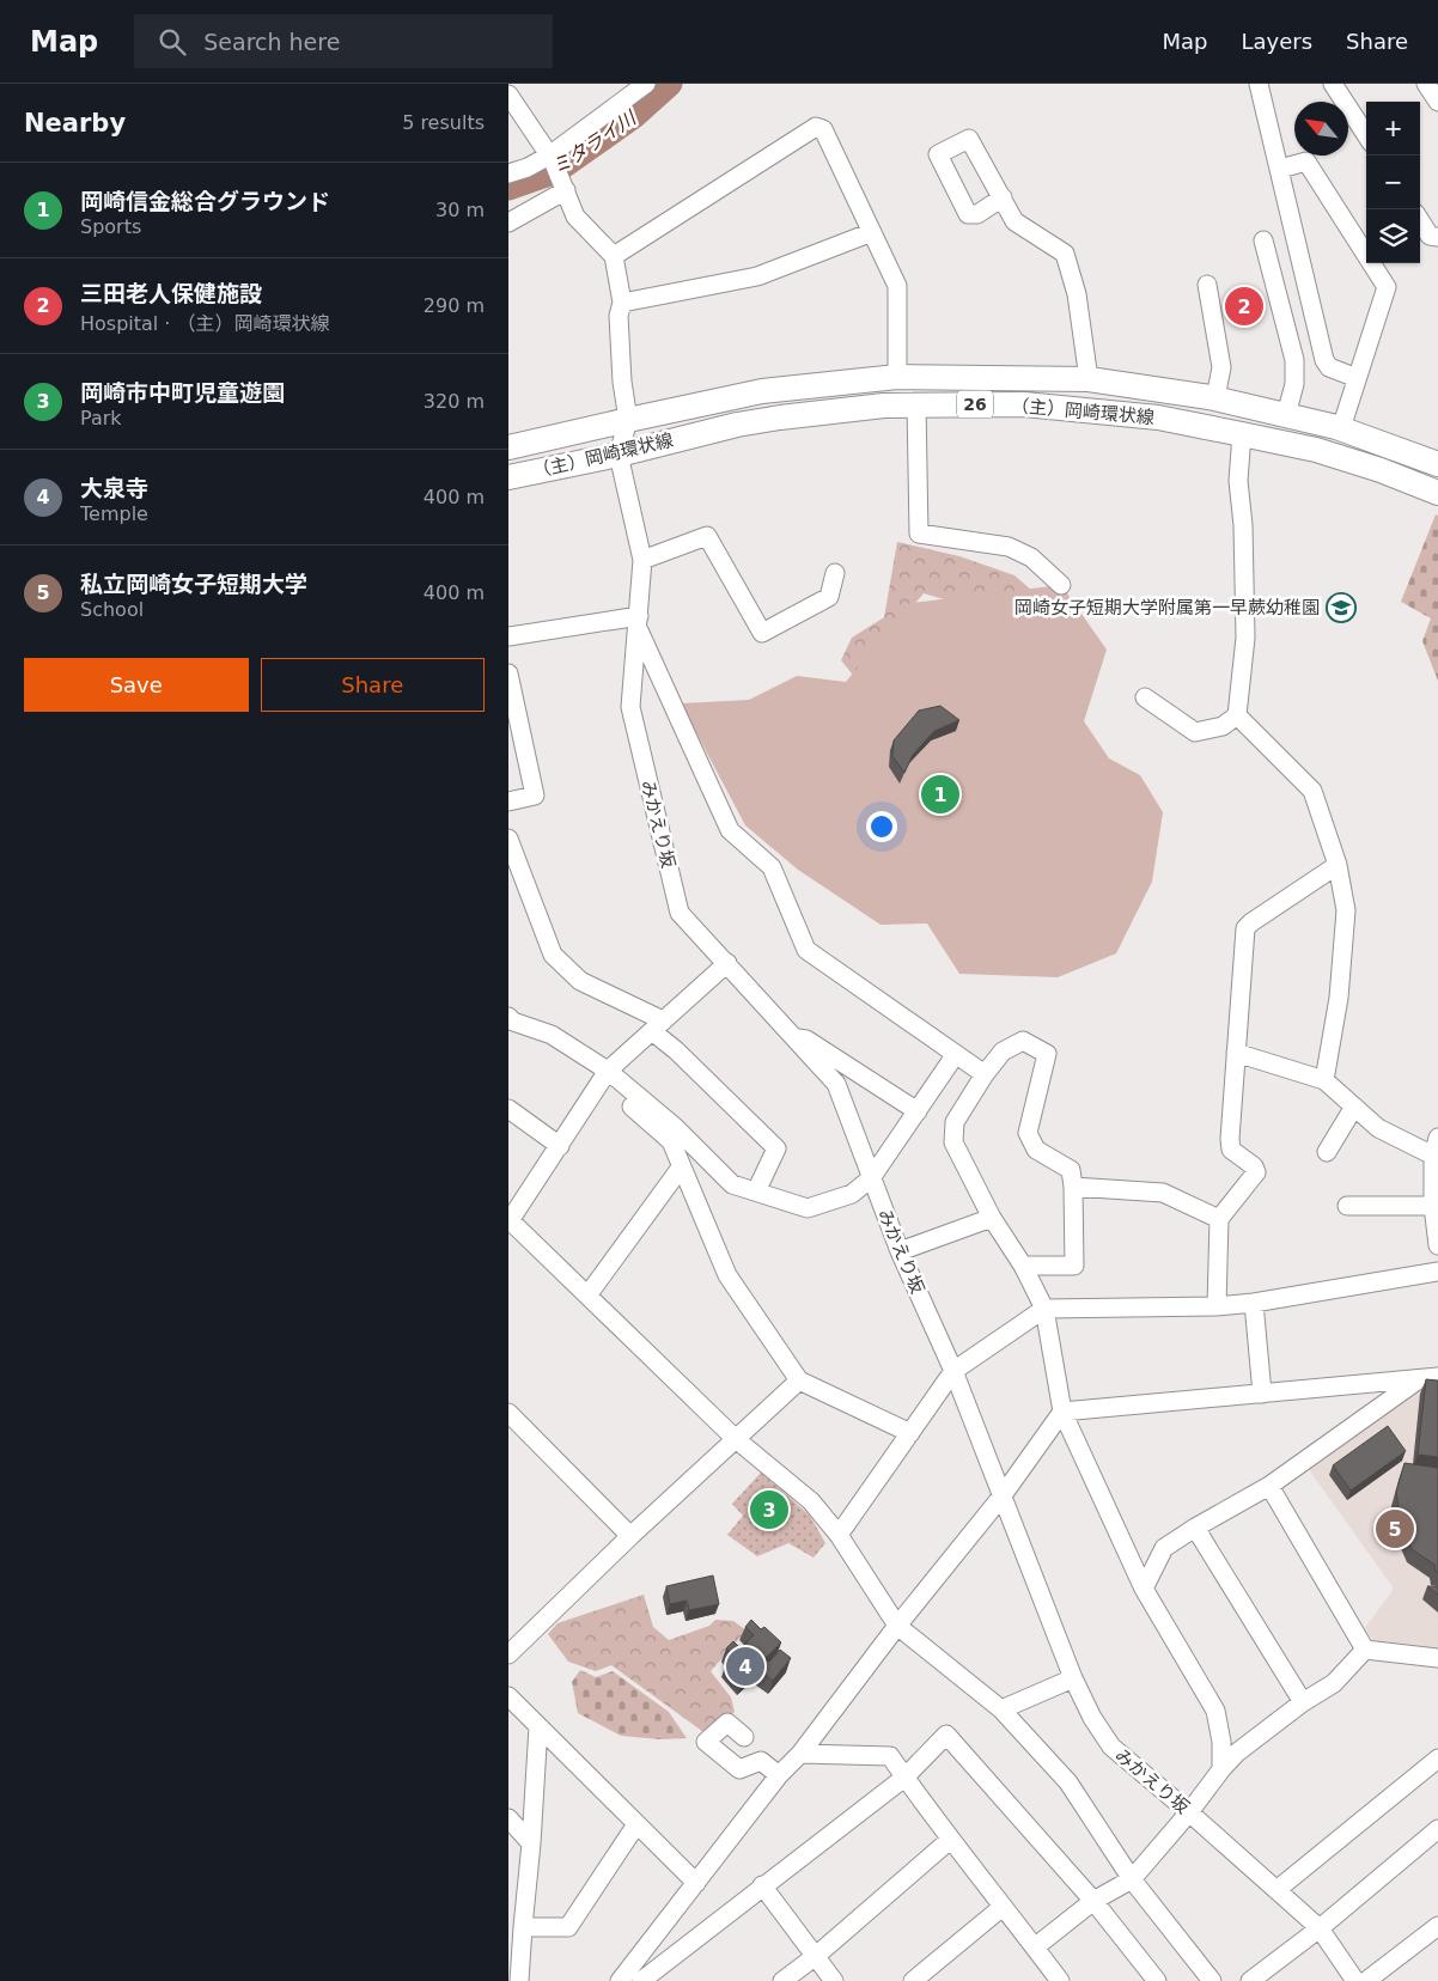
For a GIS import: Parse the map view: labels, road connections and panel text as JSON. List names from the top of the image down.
{
  "streets": {
    "main road": ["26", "（主）岡崎環状線"],
    "street": ["みかえり坂"]
  },
  "crossings": [
    ["（主）岡崎環状線", "みかえり坂"]
  ],
  "water": ["ミタライ川"],
  "places": {
    "school or university": ["岡崎女子短期大学附属第一早蕨幼稚園"]
  },
  "north": "top left",
  "page": {
    "header": "Map",
    "search": "Search here",
    "nav": ["Map", "Layers", "Share"],
    "heading": ["Nearby", "5 results"],
    "map_buttons": ["+", "−"],
    "list": [
      {
        "mark": "1",
        "name": "岡崎信金総合グラウンド",
        "note": "Sports",
        "value": "30 m"
      },
      {
        "mark": "2",
        "name": "三田老人保健施設",
        "note": "Hospital · （主）岡崎環状線",
        "value": "290 m"
      },
      {
        "mark": "3",
        "name": "岡崎市中町児童遊園",
        "note": "Park",
        "value": "320 m"
      },
      {
        "mark": "4",
        "name": "大泉寺",
        "note": "Temple",
        "value": "400 m"
      },
      {
        "mark": "5",
        "name": "私立岡崎女子短期大学",
        "note": "School",
        "value": "400 m"
      }
    ],
    "pins": [
      "2",
      "1",
      "3",
      "5",
      "4"
    ],
    "buttons": ["Save", "Share"]
  }
}
